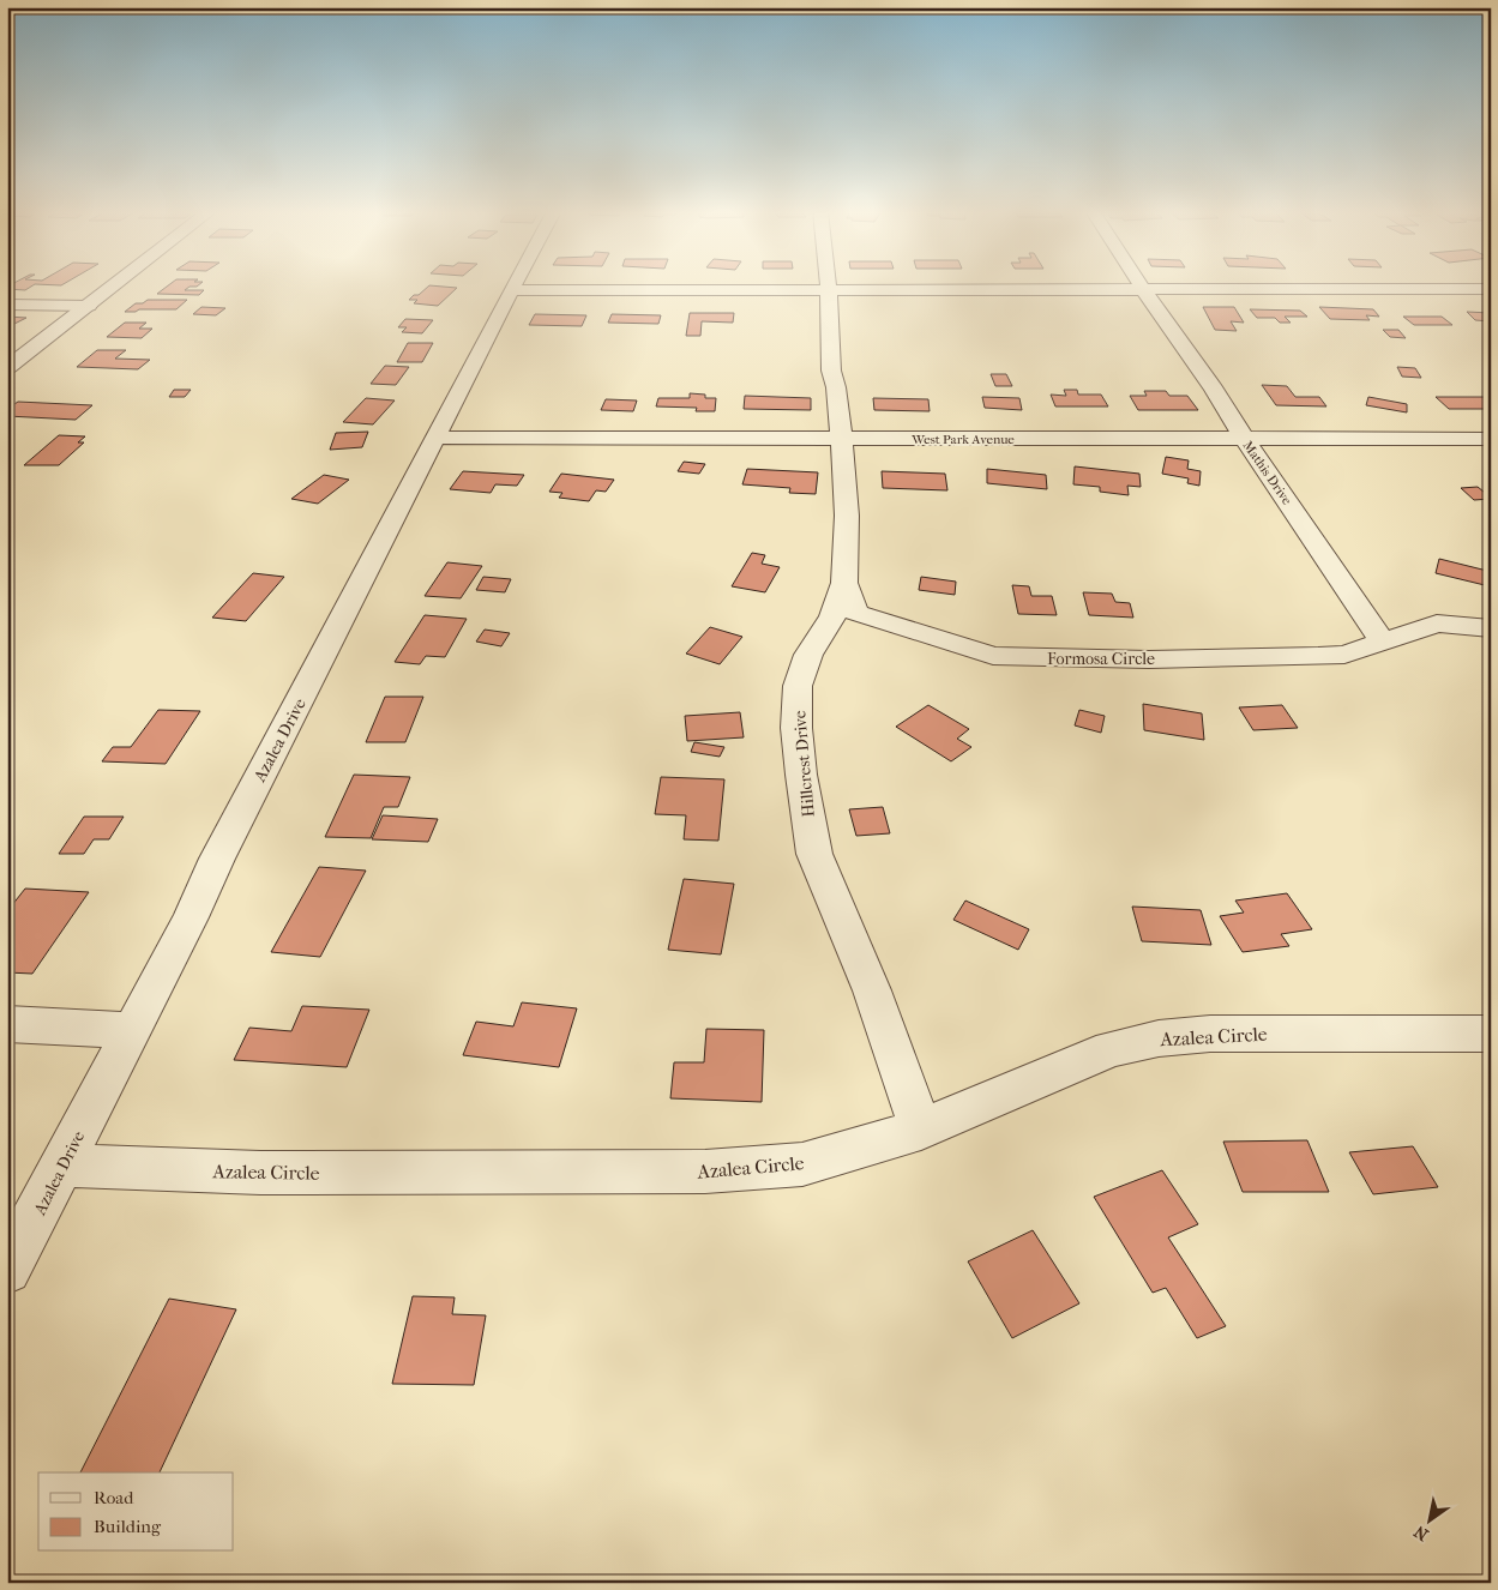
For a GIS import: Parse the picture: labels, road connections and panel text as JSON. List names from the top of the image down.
{
  "streets": {
    "street": [
      "West Park Avenue",
      "Mathis Drive",
      "Formosa Circle",
      "Azalea Drive",
      "Hillcrest Drive",
      "Azalea Circle"
    ]
  },
  "crossings": [
    ["West Park Avenue", "Mathis Drive"],
    ["West Park Avenue", "Azalea Drive"],
    ["West Park Avenue", "Hillcrest Drive"],
    ["Mathis Drive", "Formosa Circle"],
    ["Formosa Circle", "Hillcrest Drive"],
    ["Azalea Drive", "Azalea Circle"],
    ["Hillcrest Drive", "Azalea Circle"]
  ],
  "legend": ["Road", "Building"],
  "north": "bottom left"
}
